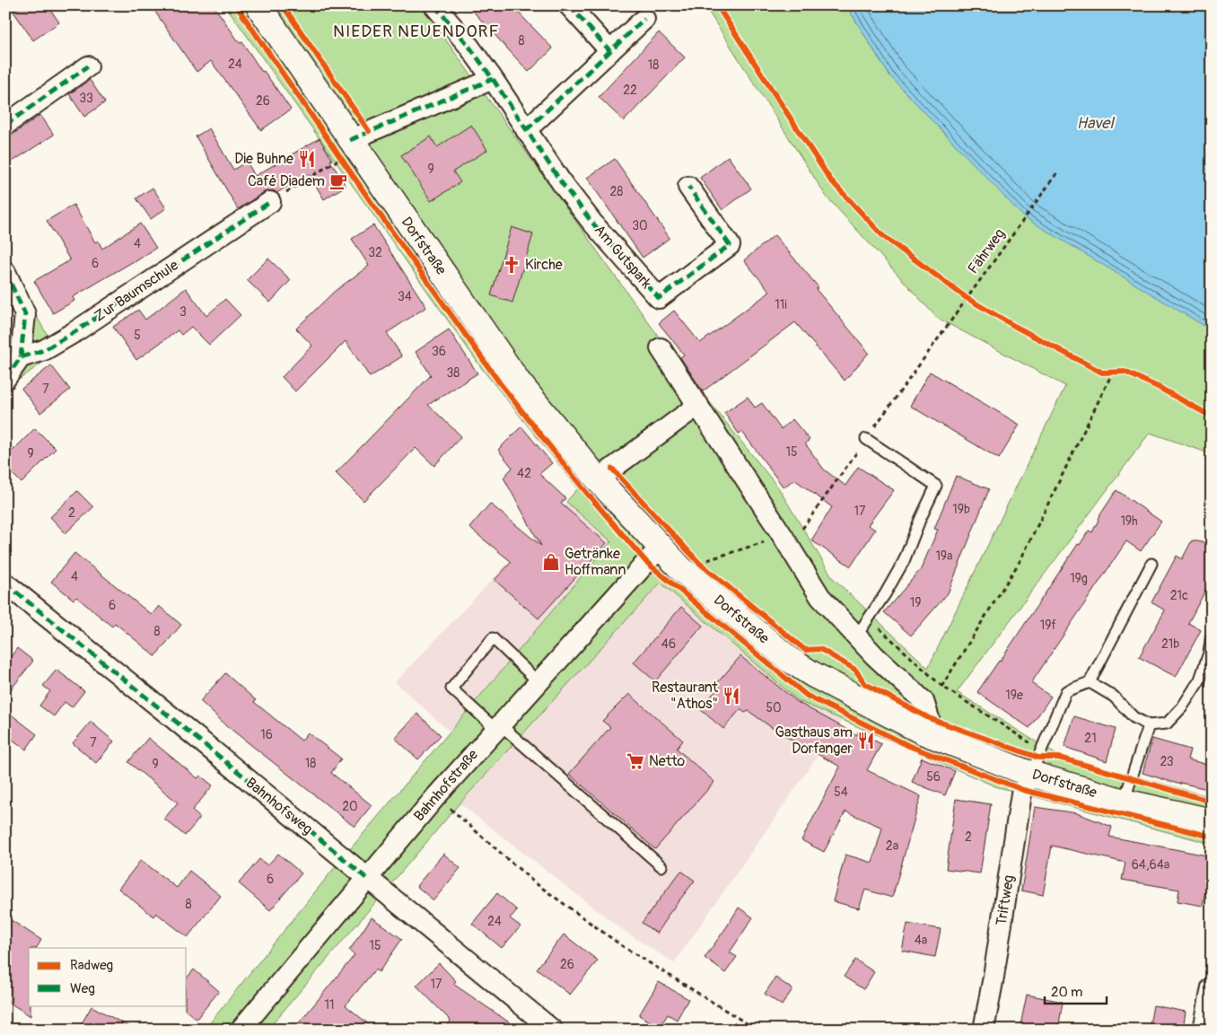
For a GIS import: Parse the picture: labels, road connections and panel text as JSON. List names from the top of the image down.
{
  "streets": {
    "main road": ["Dorfstraße"],
    "street": [
      "Am Gutspark",
      "Zur Baumschule",
      "Bahnhofstraße",
      "Bahnhofsweg",
      "Triftweg"
    ],
    "path": ["Fährweg"]
  },
  "crossings": [
    ["Dorfstraße", "Bahnhofstraße"],
    ["Dorfstraße", "Triftweg"],
    ["Bahnhofstraße", "Bahnhofsweg"]
  ],
  "districts": ["NIEDER NEUENDORF"],
  "water": ["Havel"],
  "places": {
    "restaurant": ["Die Buhne", "Restaurant \"Athos\"", "Gasthaus am Dorfanger"],
    "cafe": ["Café Diadem"],
    "church": ["Kirche"],
    "shop": ["Getränke Hoffmann"],
    "supermarket": ["Netto"]
  },
  "house_numbers": [
    "8",
    "24",
    "18",
    "22",
    "33",
    "26",
    "9",
    "28",
    "30",
    "4",
    "32",
    "6",
    "34",
    "11i",
    "3",
    "5",
    "36",
    "38",
    "7",
    "15",
    "9",
    "42",
    "19b",
    "17",
    "2",
    "19h",
    "19a",
    "4",
    "19g",
    "21c",
    "19",
    "6",
    "19f",
    "8",
    "46",
    "21b",
    "19e",
    "50",
    "16",
    "21",
    "7",
    "23",
    "18",
    "9",
    "56",
    "54",
    "20",
    "2",
    "2a",
    "64,64a",
    "6",
    "8",
    "24",
    "4a",
    "15",
    "26",
    "17",
    "11"
  ],
  "legend": ["Radweg", "Weg"],
  "scale_bar": "20 m"
}
